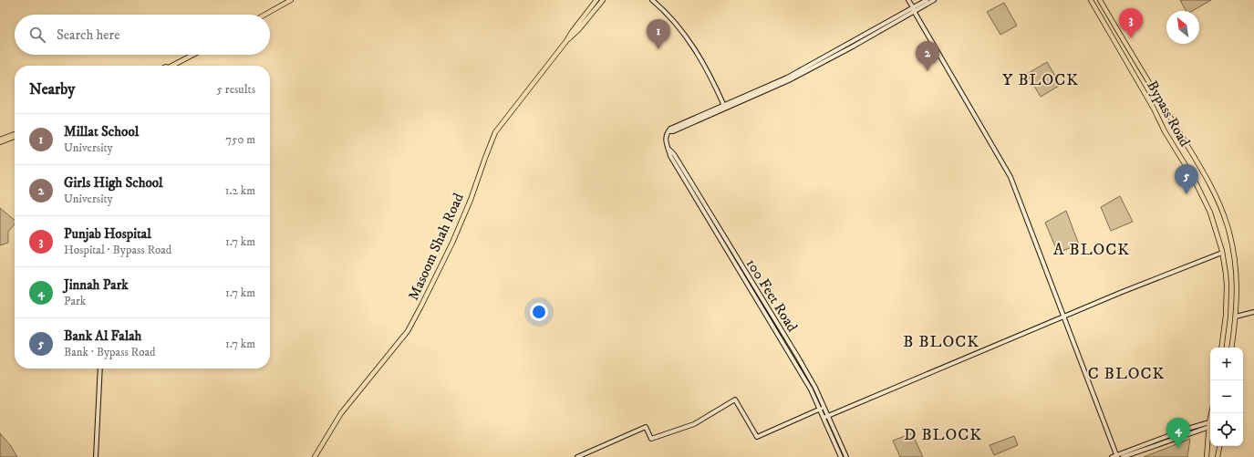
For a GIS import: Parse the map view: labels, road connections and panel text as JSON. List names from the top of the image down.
{
  "streets": {
    "main road": ["Bypass Road", "Masoom Shah Road", "100 Feet Road"]
  },
  "districts": [
    "Y BLOCK",
    "A BLOCK",
    "B BLOCK",
    "C BLOCK",
    "D BLOCK"
  ],
  "north": "top left",
  "page": {
    "pins": [
      "3",
      "1",
      "2",
      "5",
      "4"
    ],
    "search": "Search here",
    "heading": ["Nearby", "5 results"],
    "list": [
      {
        "mark": "1",
        "name": "Millat School",
        "note": "University",
        "value": "750 m"
      },
      {
        "mark": "2",
        "name": "Girls High School",
        "note": "University",
        "value": "1.2 km"
      },
      {
        "mark": "3",
        "name": "Punjab Hospital",
        "note": "Hospital · Bypass Road",
        "value": "1.7 km"
      },
      {
        "mark": "4",
        "name": "Jinnah Park",
        "note": "Park",
        "value": "1.7 km"
      },
      {
        "mark": "5",
        "name": "Bank Al Falah",
        "note": "Bank · Bypass Road",
        "value": "1.7 km"
      }
    ],
    "map_buttons": ["+", "−"]
  }
}
